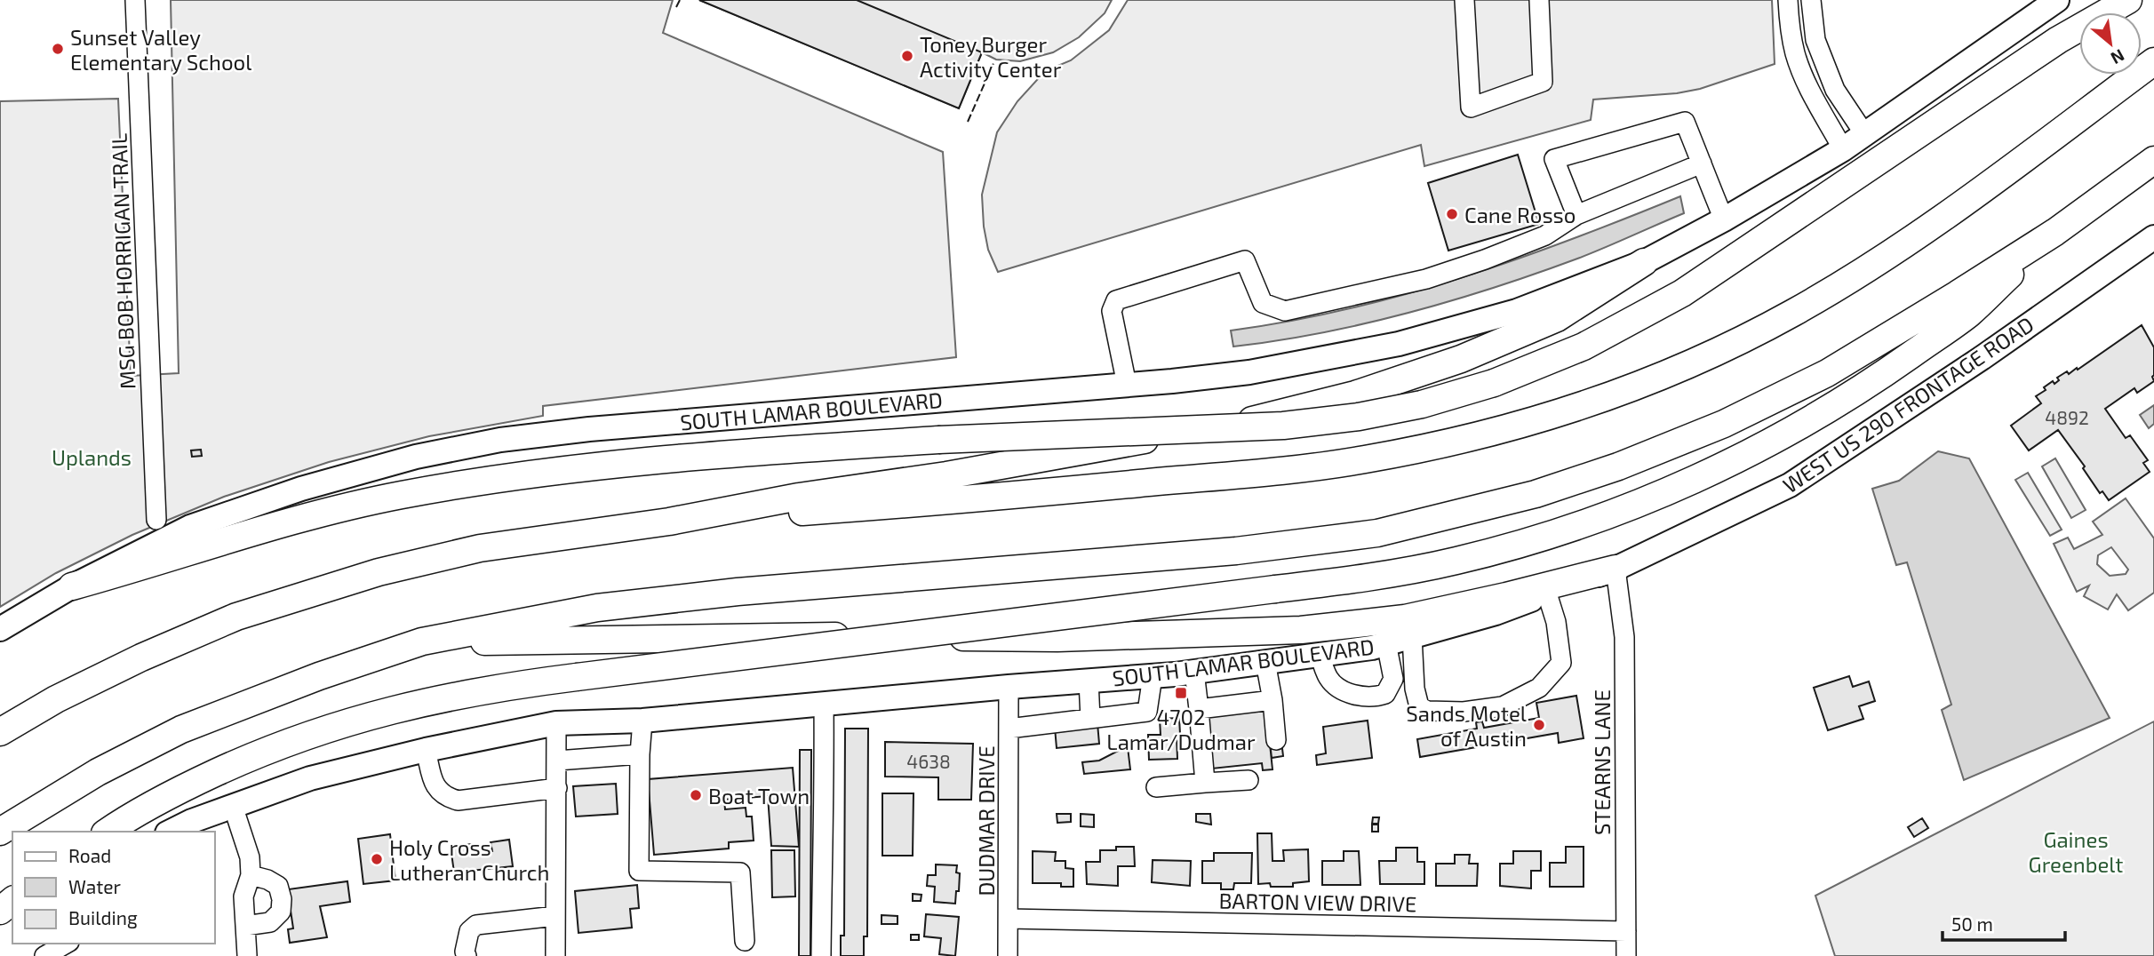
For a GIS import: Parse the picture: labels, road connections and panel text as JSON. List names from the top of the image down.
{
  "streets": {
    "main road": ["WEST US 290 FRONTAGE ROAD", "SOUTH LAMAR BOULEVARD"],
    "street": [
      "MSG BOB HORRIGAN TRAIL",
      "STEARNS LANE",
      "DUDMAR DRIVE",
      "BARTON VIEW DRIVE"
    ]
  },
  "crossings": [
    ["WEST US 290 FRONTAGE ROAD", "SOUTH LAMAR BOULEVARD"],
    ["WEST US 290 FRONTAGE ROAD", "STEARNS LANE"],
    ["SOUTH LAMAR BOULEVARD", "STEARNS LANE"],
    ["SOUTH LAMAR BOULEVARD", "DUDMAR DRIVE"],
    ["STEARNS LANE", "BARTON VIEW DRIVE"],
    ["DUDMAR DRIVE", "BARTON VIEW DRIVE"]
  ],
  "parks": ["Uplands", "Gaines Greenbelt"],
  "places": {
    "other": [
      "Sunset Valley Elementary School",
      "Toney Burger Activity Center",
      "Cane Rosso",
      "Sands Motel of Austin",
      "Boat Town",
      "Holy Cross Lutheran Church"
    ],
    "transit": ["4702 Lamar/Dudmar"]
  },
  "house_numbers": ["4892", "4638"],
  "legend": ["Road", "Water", "Building"],
  "scale_bar": "50 m",
  "north": "bottom right"
}
